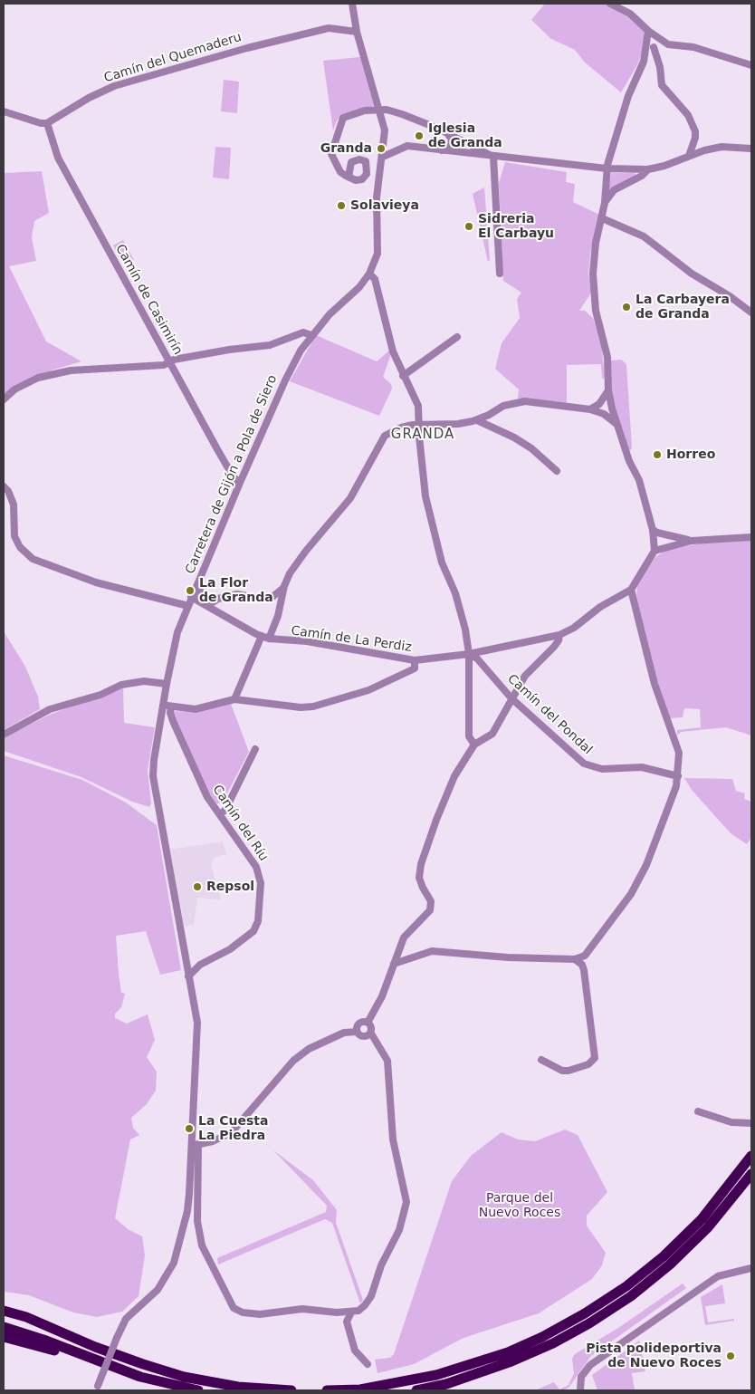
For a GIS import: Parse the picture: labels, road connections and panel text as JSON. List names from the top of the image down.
{
  "streets": {
    "street": [
      "Camín del Quemaderu",
      "Camín de Casimirín",
      "Carretera de Gijón a Pola de Siero",
      "Camín de La Perdiz",
      "Camín del Pondal",
      "Camín del Ríu"
    ]
  },
  "crossings": [
    ["Camín del Quemaderu", "Camín de Casimirín"],
    ["Camín de Casimirín", "Carretera de Gijón a Pola de Siero"],
    ["Carretera de Gijón a Pola de Siero", "Camín de La Perdiz"],
    ["Carretera de Gijón a Pola de Siero", "Camín del Ríu"],
    ["Camín de La Perdiz", "Camín del Pondal"]
  ],
  "districts": ["GRANDA"],
  "parks": ["Parque del Nuevo Roces"],
  "places": [
    "Iglesia de Granda",
    "Granda",
    "Solavieya",
    "Sidreria El Carbayu",
    "La Carbayera de Granda",
    "Horreo",
    "La Flor de Granda",
    "Repsol",
    "La Cuesta La Piedra",
    "Pista polideportiva de Nuevo Roces"
  ]
}
